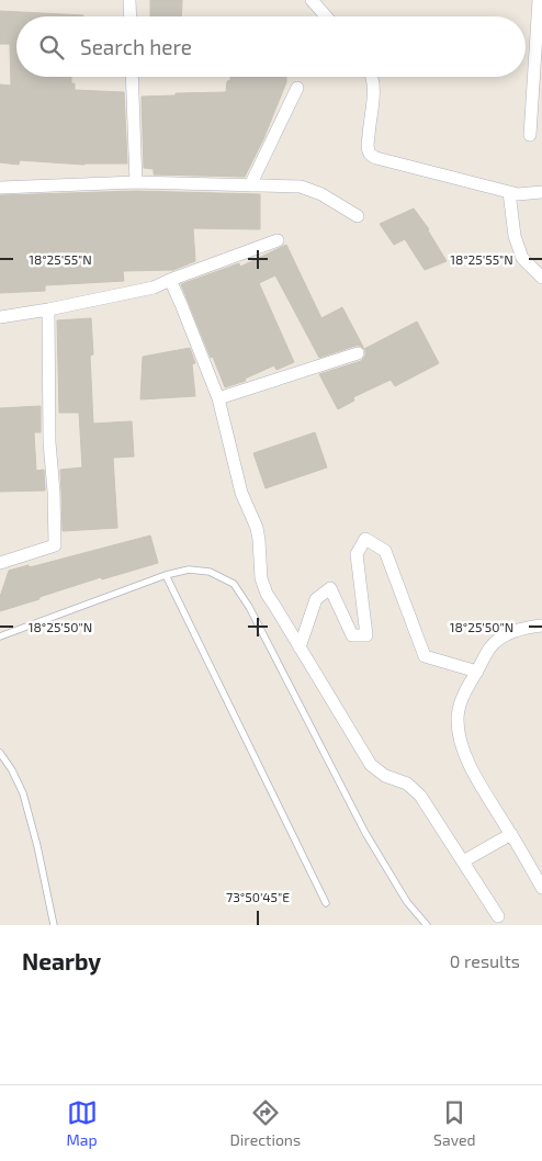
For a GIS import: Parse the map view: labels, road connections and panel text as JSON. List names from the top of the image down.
{
  "page": {
    "search": "Search here",
    "heading": ["Nearby", "0 results"],
    "nav": ["Map", "Directions", "Saved"]
  },
  "coordinates": ["18°25'55\"N", "18°25'50\"N", "73°50'45\"E"]
}
